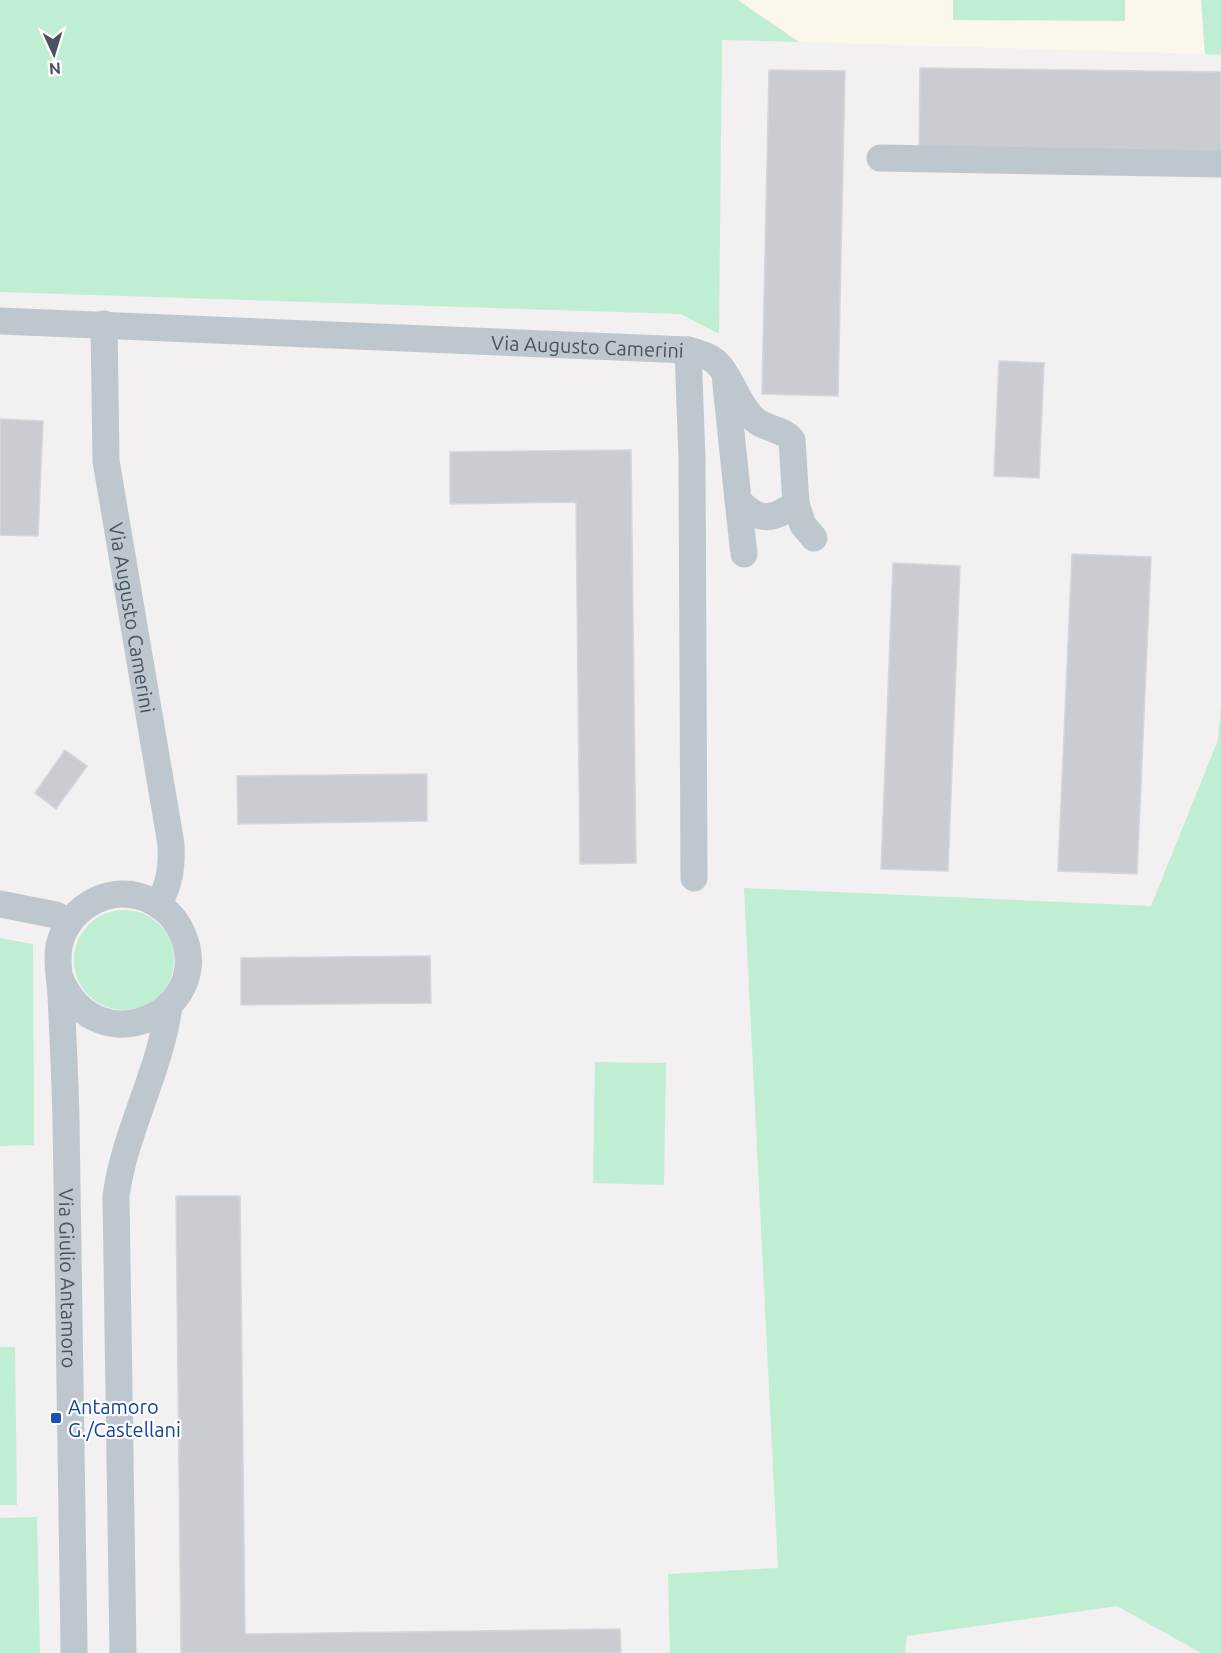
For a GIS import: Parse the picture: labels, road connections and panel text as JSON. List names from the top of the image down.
{
  "streets": {
    "street": ["Via Augusto Camerini", "Via Giulio Antamoro"]
  },
  "crossings": [
    ["Via Augusto Camerini", "Via Giulio Antamoro"]
  ],
  "places": {
    "transit": ["Antamoro G./Castellani"]
  },
  "north": "bottom"
}
